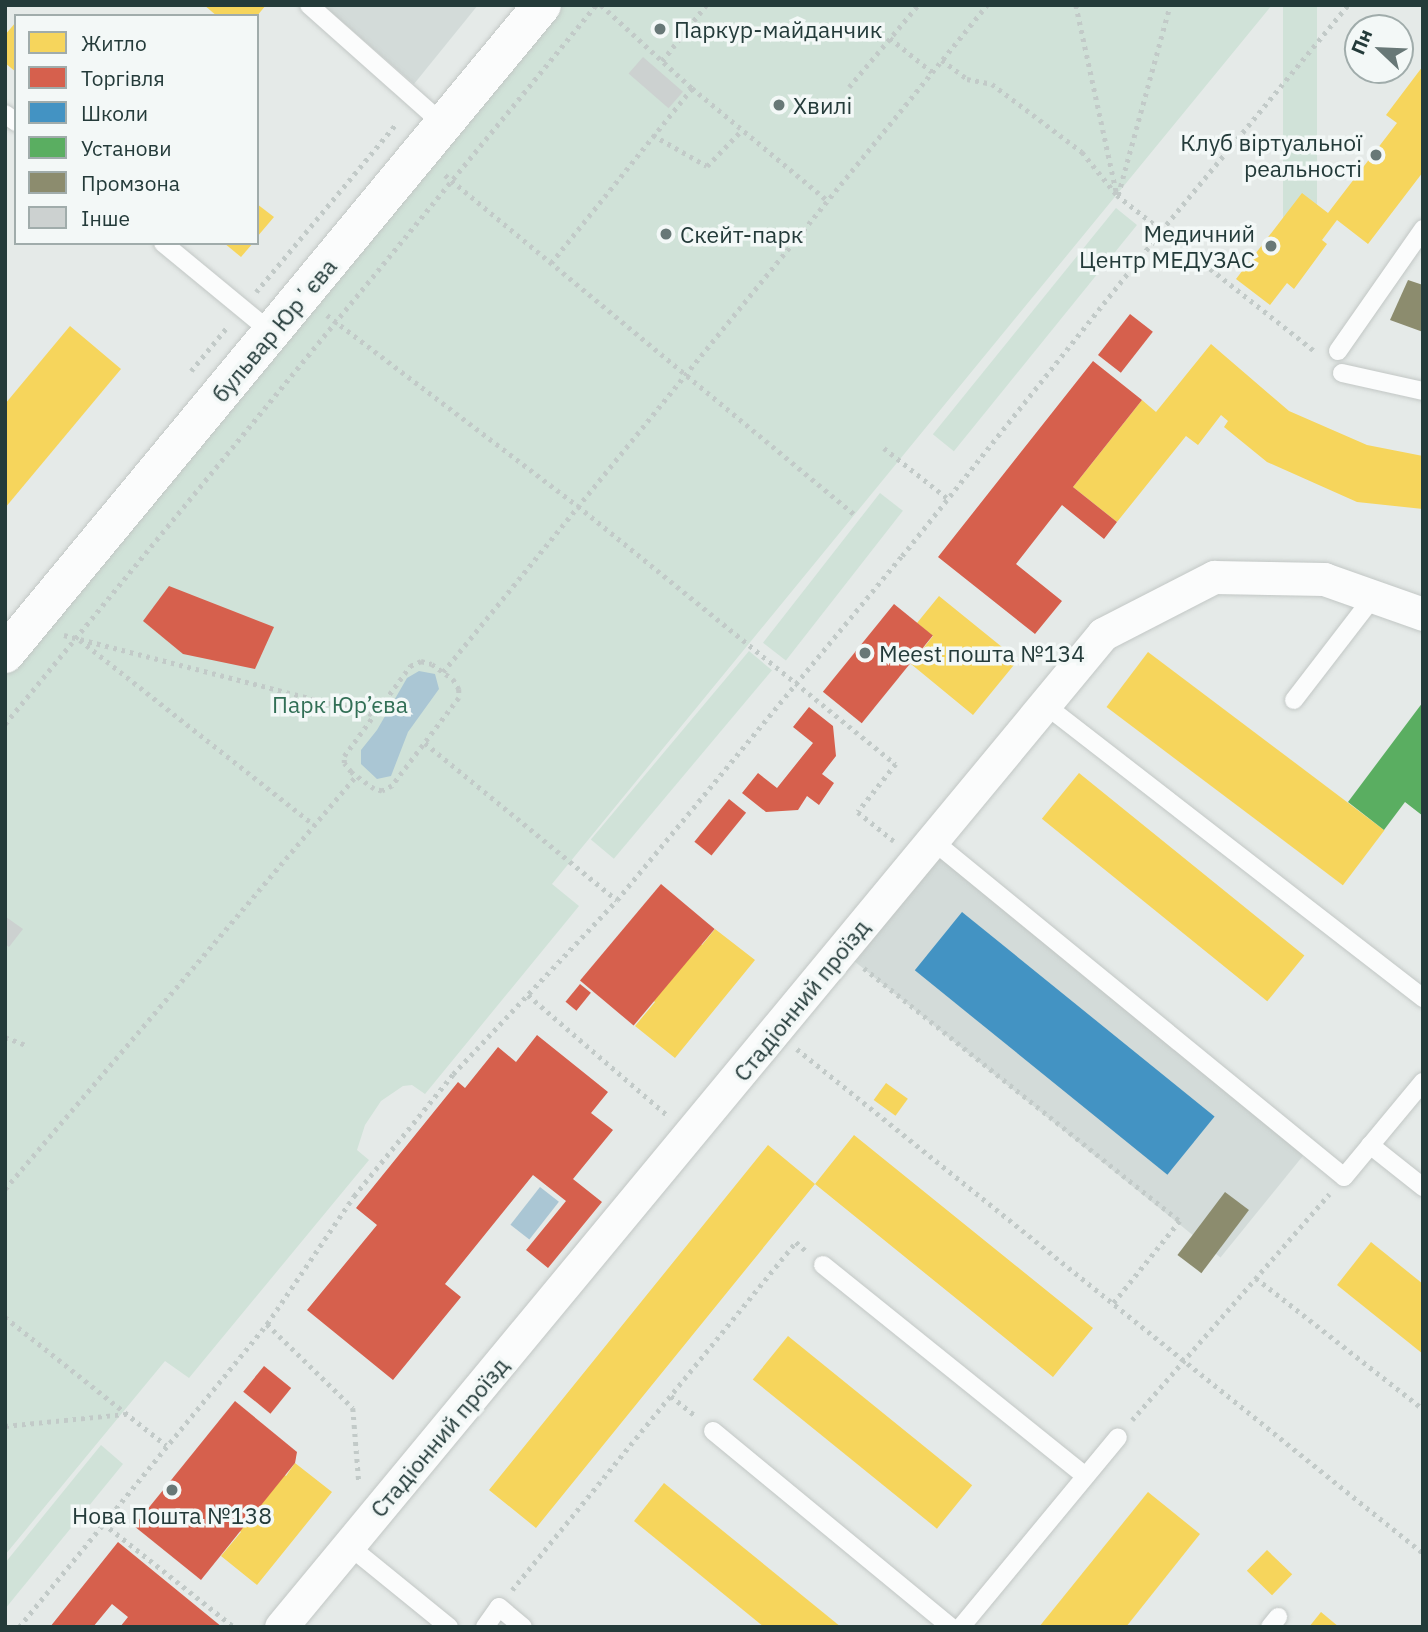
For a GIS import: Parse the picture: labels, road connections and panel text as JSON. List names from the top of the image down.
{
  "streets": {
    "street": ["бульвар Юрʼєва", "Стадіонний проїзд"]
  },
  "parks": ["Парк Юр’єва"],
  "places": [
    "Паркур-майданчик",
    "Хвилі",
    "Клуб віртуальної реальності",
    "Скейт-парк",
    "Медичний Центр МЕДУЗАС",
    "Meest пошта №134",
    "Нова Пошта №138"
  ],
  "legend": [
    "Житло",
    "Торгівля",
    "Школи",
    "Установи",
    "Промзона",
    "Інше"
  ],
  "north": "top left"
}
